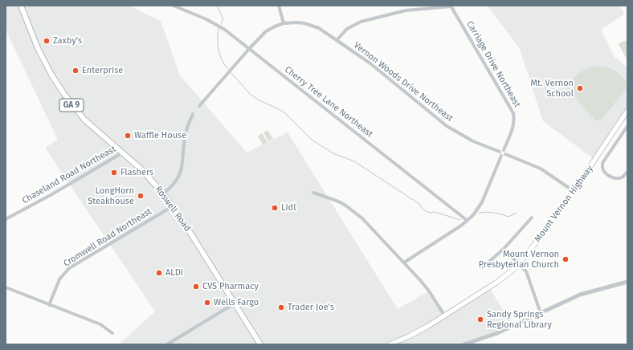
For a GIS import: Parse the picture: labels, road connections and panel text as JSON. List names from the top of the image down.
{
  "streets": {
    "main road": ["GA 9", "Mount Vernon Highway", "Roswell Road"],
    "street": [
      "Carriage Drive Northeast",
      "Vernon Woods Drive Northeast",
      "Cherry Tree Lane Northeast",
      "Chaseland Road Northeast",
      "Cromwell Road Northeast"
    ]
  },
  "crossings": [
    ["Carriage Drive Northeast", "Vernon Woods Drive Northeast"],
    ["Vernon Woods Drive Northeast", "Cherry Tree Lane Northeast"],
    ["Chaseland Road Northeast", "Roswell Road"],
    ["Roswell Road", "Cromwell Road Northeast"]
  ],
  "places": [
    "Zaxby's",
    "Enterprise",
    "Mt. Vernon School",
    "Waffle House",
    "Flashers",
    "LongHorn Steakhouse",
    "Lidl",
    "Mount Vernon Presbyterian Church",
    "ALDI",
    "CVS Pharmacy",
    "Wells Fargo",
    "Trader Joe's",
    "Sandy Springs Regional Library"
  ]
}
